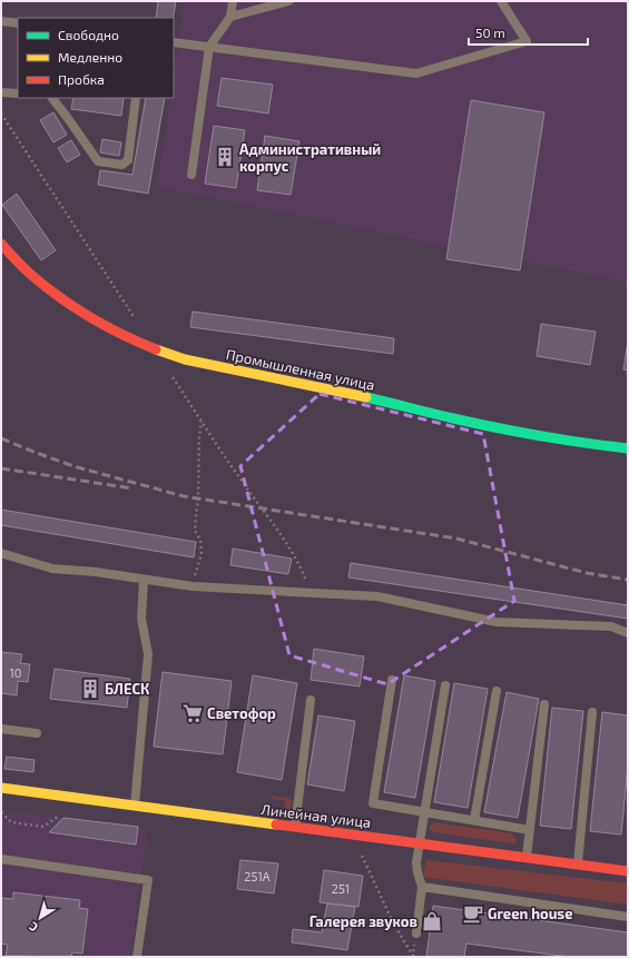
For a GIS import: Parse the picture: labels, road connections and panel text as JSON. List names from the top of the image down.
{
  "streets": {
    "street": ["Промышленная улица", "Линейная улица"]
  },
  "places": {
    "building": ["Административный корпус", "БЛЕСК"],
    "supermarket": ["Светофор"],
    "cafe": ["Green house"],
    "shop": ["Галерея звуков"]
  },
  "house_numbers": ["10", "251А", "251"],
  "legend": ["Свободно", "Медленно", "Пробка"],
  "scale_bar": "50 m",
  "north": "bottom left"
}
